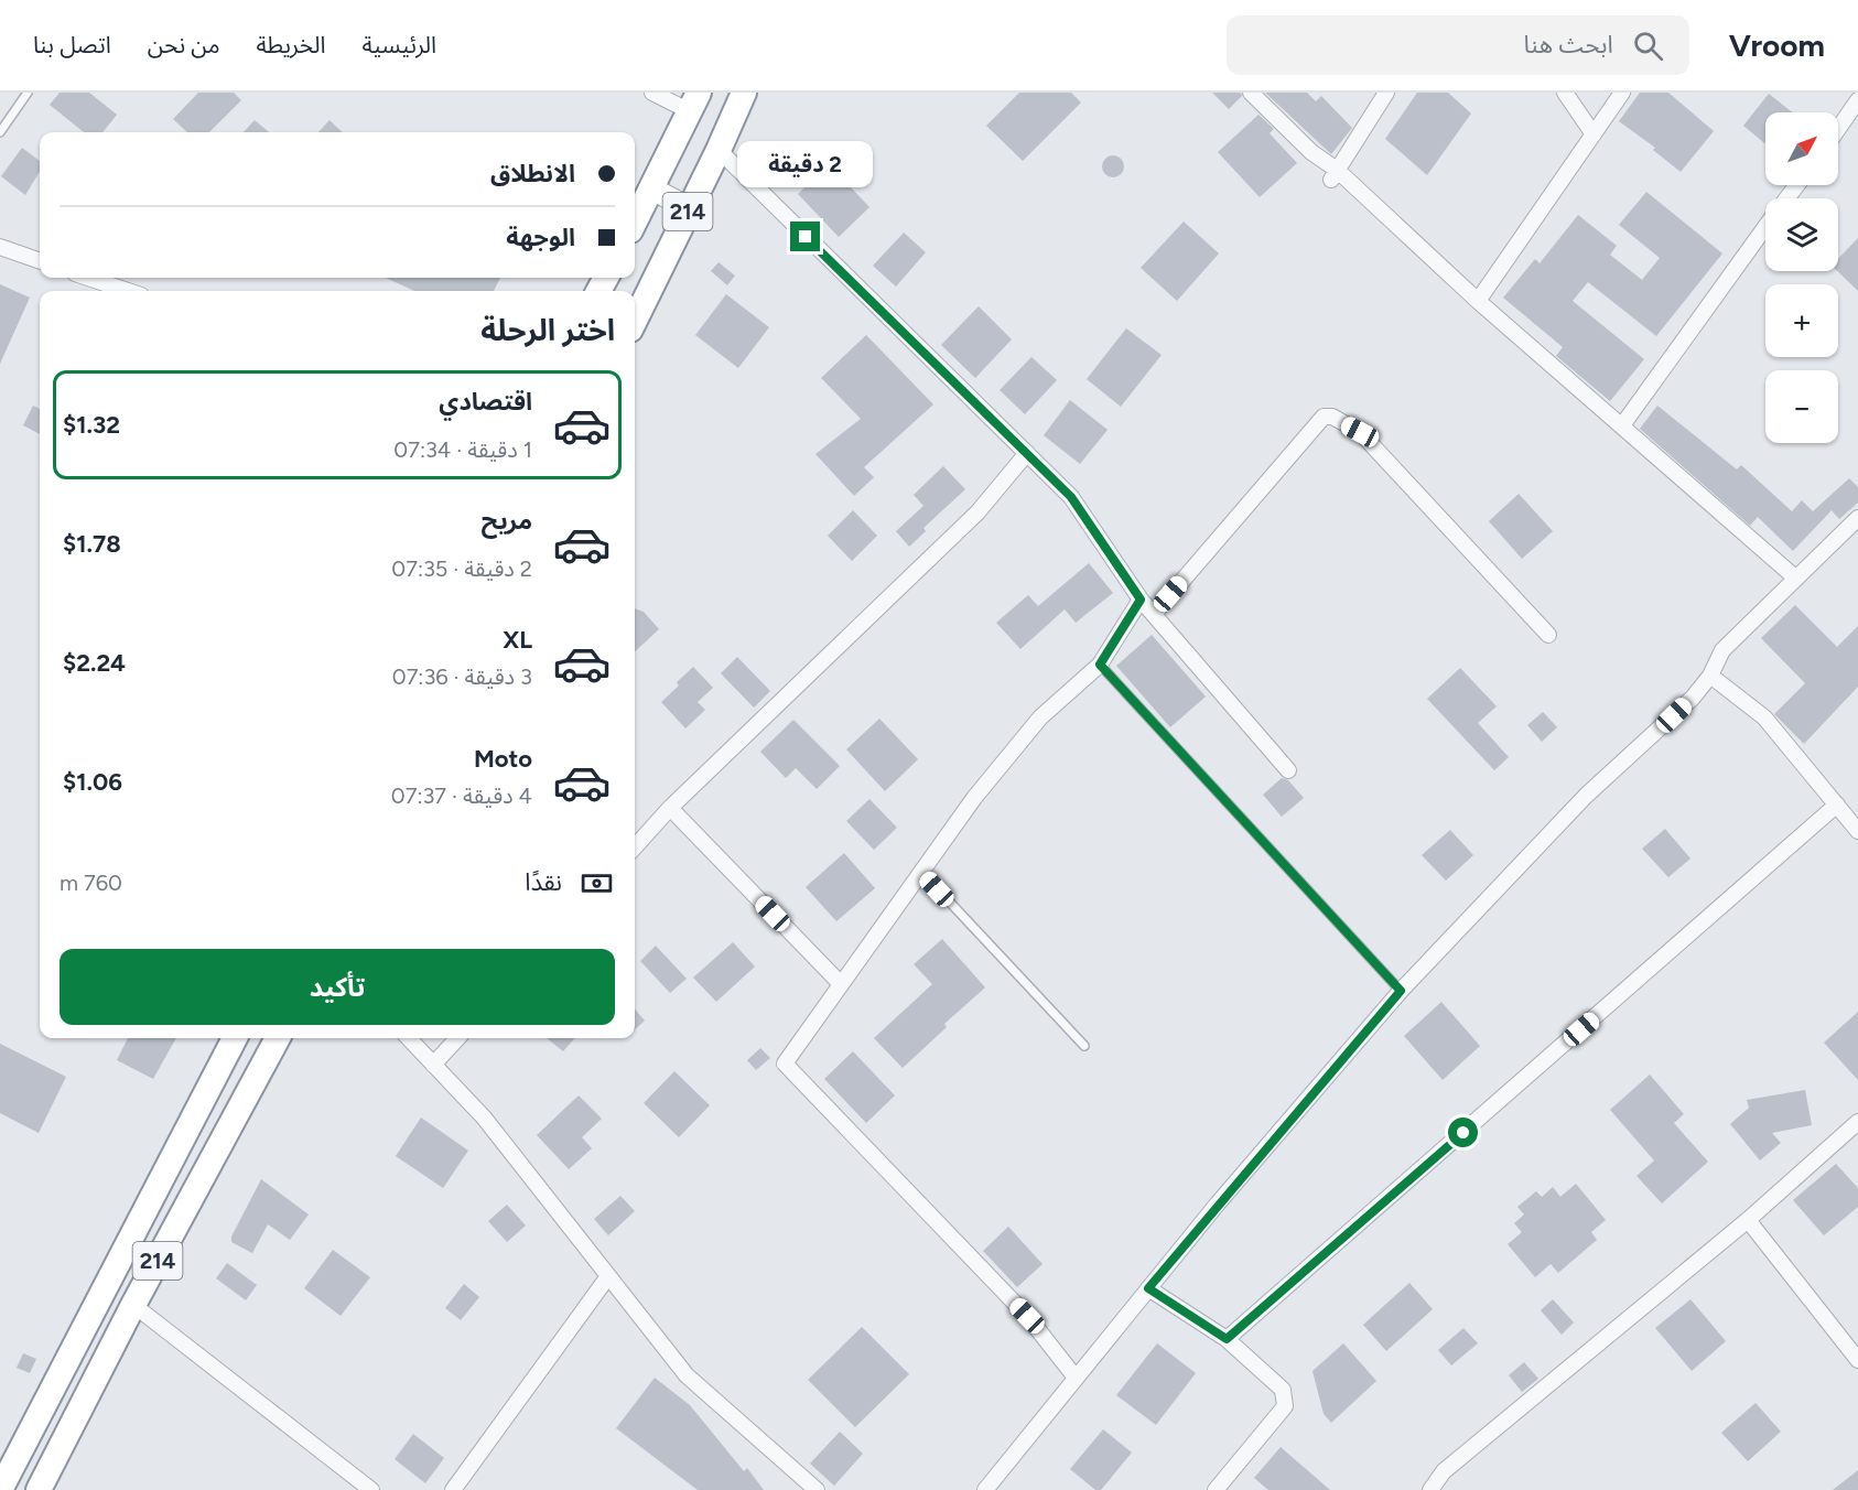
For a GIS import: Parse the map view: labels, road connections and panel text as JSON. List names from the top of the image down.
{
  "streets": {
    "highway": ["214"]
  },
  "north": "top right",
  "page": {
    "header": "Vroom",
    "search": "ابحث هنا",
    "nav": [
      "الرئيسية",
      "الخريطة",
      "من نحن",
      "اتصل بنا"
    ],
    "map_buttons": ["+", "−"],
    "banner": ["الانطلاق", "الوجهة"],
    "bubble": "2 دقيقة",
    "heading": "اختر الرحلة",
    "list": [
      {
        "name": "اقتصادي",
        "note": "1 دقيقة · 07:34",
        "value": "$1.32"
      },
      {
        "name": "مريح",
        "note": "2 دقيقة · 07:35",
        "value": "$1.78"
      },
      {
        "name": "XL",
        "note": "3 دقيقة · 07:36",
        "value": "$2.24"
      },
      {
        "name": "Moto",
        "note": "4 دقيقة · 07:37",
        "value": "$1.06"
      }
    ],
    "pay": ["نقدًا", "760 m"],
    "buttons": "تأكيد"
  }
}
